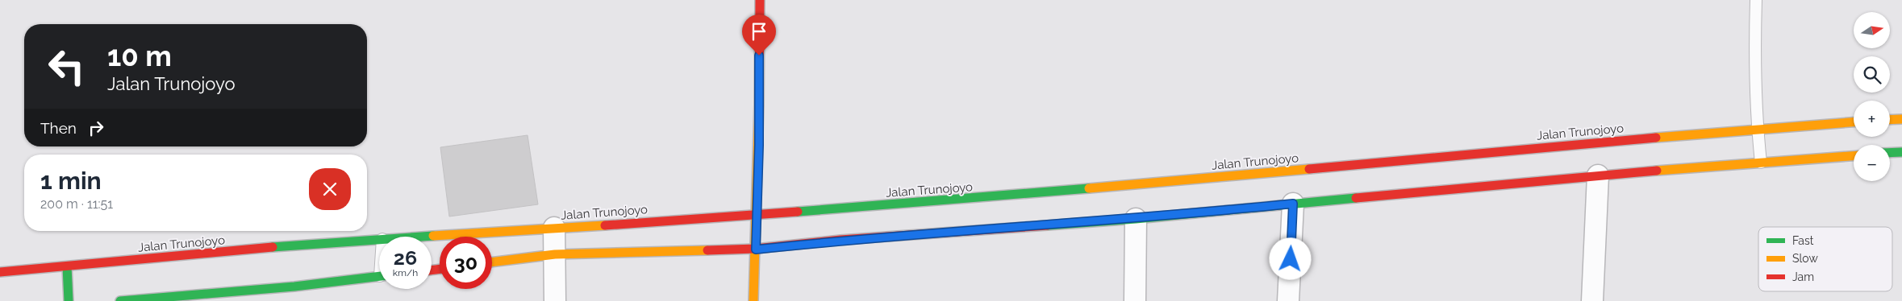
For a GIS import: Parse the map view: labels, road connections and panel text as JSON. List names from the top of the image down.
{
  "streets": {
    "main road": ["Jalan Trunojoyo"]
  },
  "legend": ["Fast", "Slow", "Jam"],
  "north": "right",
  "page": {
    "map_buttons": ["+", "−"],
    "turn": ["10 m", "Jalan Trunojoyo"],
    "then": "Then",
    "heading": ["1 min", "200 m · 11:51"],
    "speed": "26 km/h",
    "limit": "30"
  }
}
